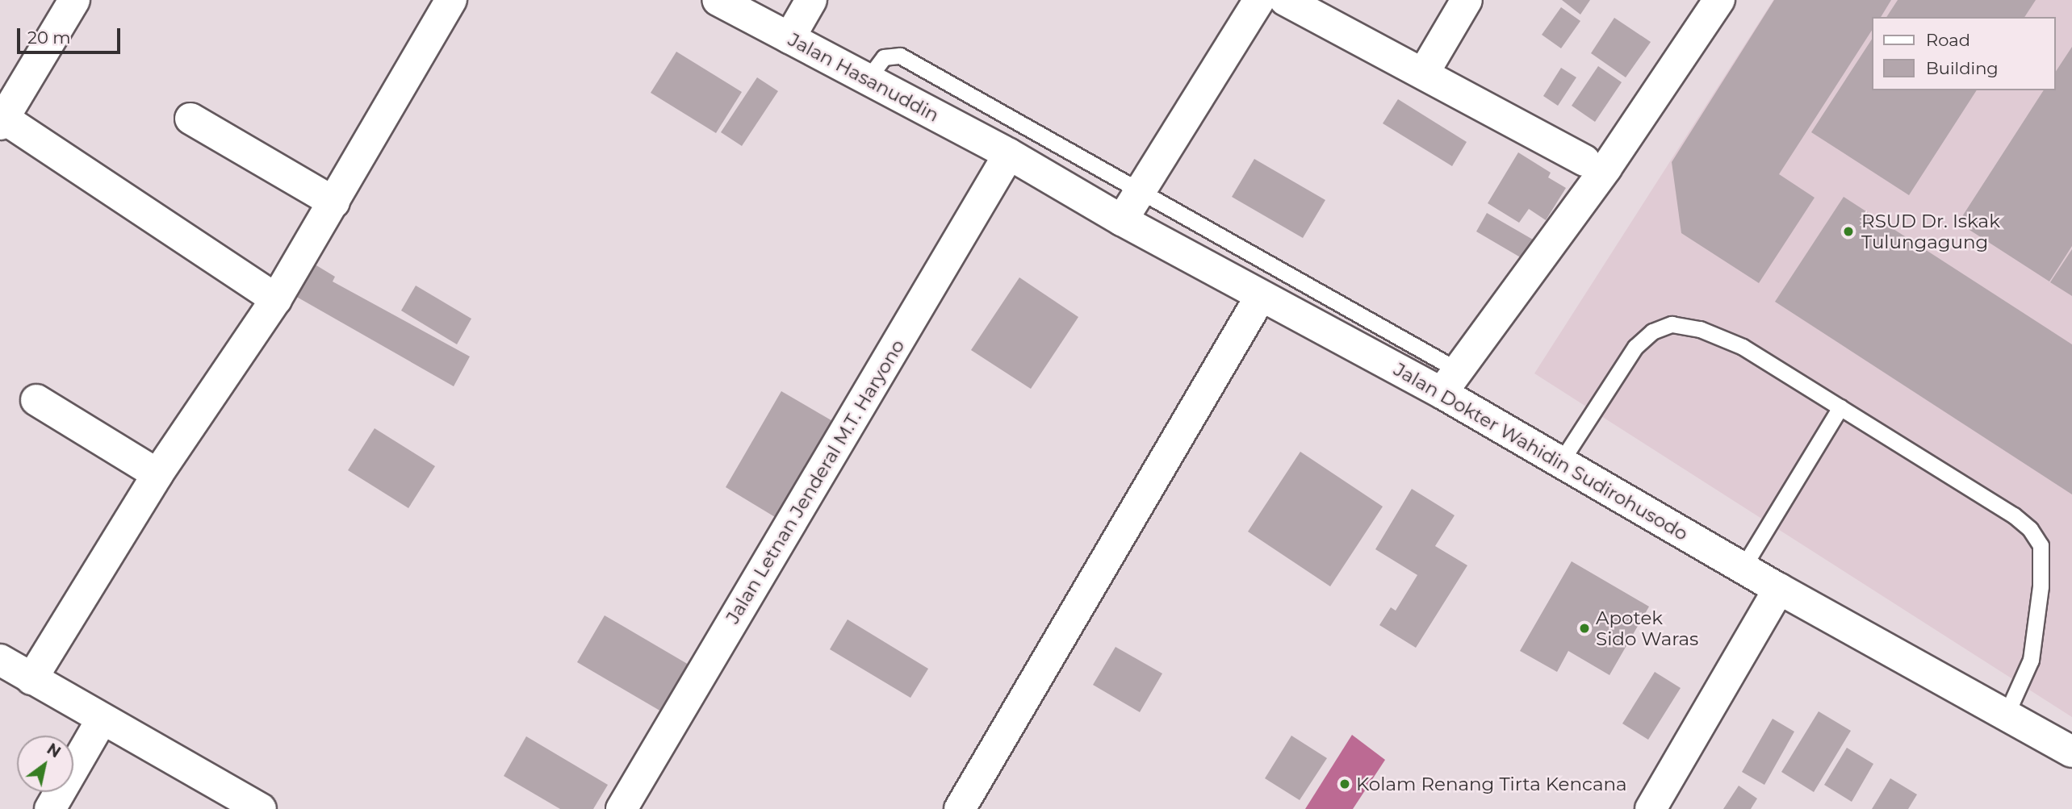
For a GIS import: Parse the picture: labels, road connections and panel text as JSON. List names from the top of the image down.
{
  "streets": {
    "street": ["Jalan Hasanuddin", "Jalan Dokter Wahidin Sudirohusodo", "Jalan Letnan Jenderal M.T. Haryono"]
  },
  "crossings": [
    ["Jalan Hasanuddin", "Jalan Dokter Wahidin Sudirohusodo"],
    ["Jalan Hasanuddin", "Jalan Letnan Jenderal M.T. Haryono"],
    ["Jalan Dokter Wahidin Sudirohusodo", "Jalan Letnan Jenderal M.T. Haryono"]
  ],
  "places": ["RSUD Dr. Iskak Tulungagung", "Apotek Sido Waras", "Kolam Renang Tirta Kencana"],
  "legend": ["Road", "Building"],
  "scale_bar": "20 m",
  "north": "top right"
}
